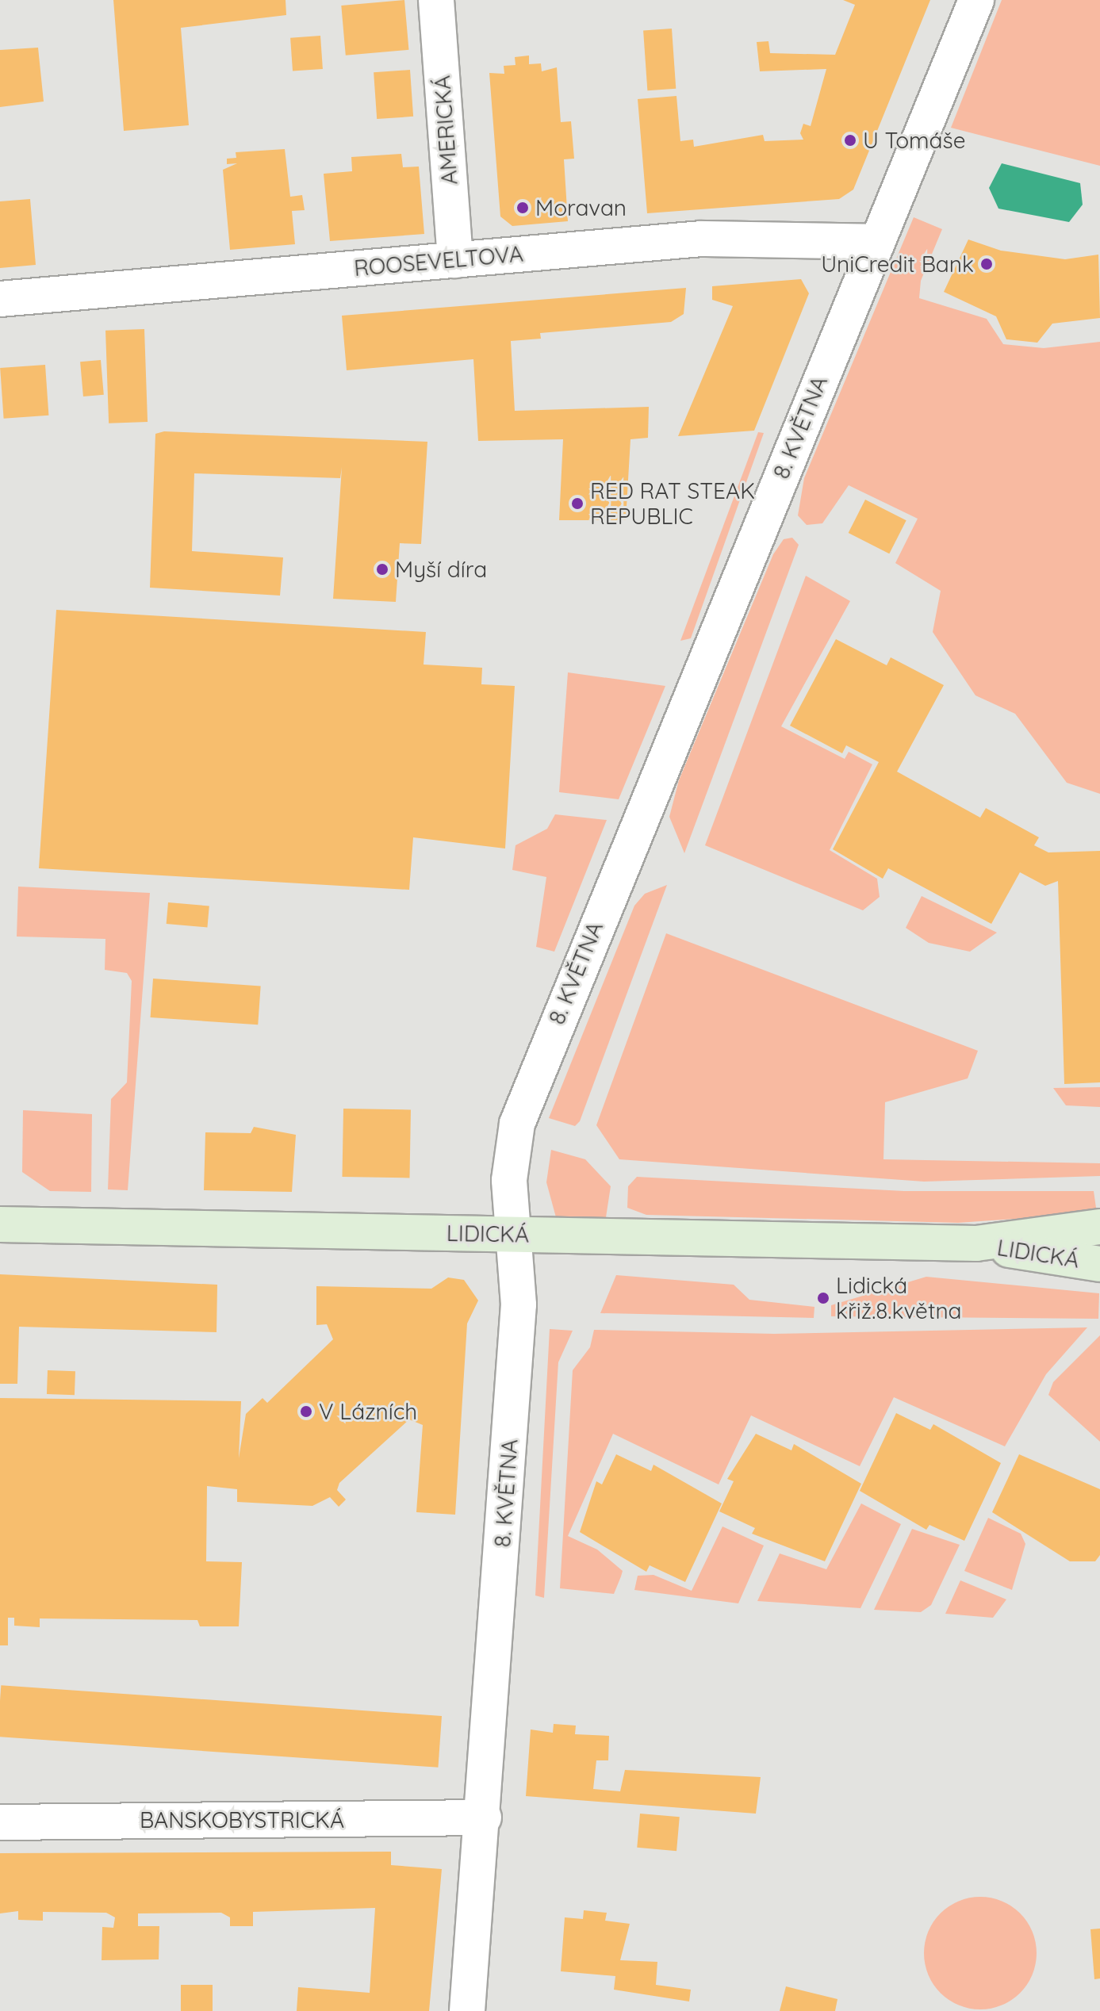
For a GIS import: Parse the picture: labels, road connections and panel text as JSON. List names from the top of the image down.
{
  "streets": {
    "main road": ["LIDICKÁ"],
    "street": [
      "AMERICKÁ",
      "ROOSEVELTOVA",
      "8. KVĚTNA",
      "BANSKOBYSTRICKÁ"
    ]
  },
  "crossings": [
    ["AMERICKÁ", "ROOSEVELTOVA"],
    ["ROOSEVELTOVA", "8. KVĚTNA"],
    ["8. KVĚTNA", "LIDICKÁ"],
    ["8. KVĚTNA", "BANSKOBYSTRICKÁ"]
  ],
  "places": [
    "U Tomáše",
    "Moravan",
    "UniCredit Bank",
    "RED RAT STEAK REPUBLIC",
    "Myší díra",
    "Lidická křiž.8.května",
    "V Lázních"
  ]
}
